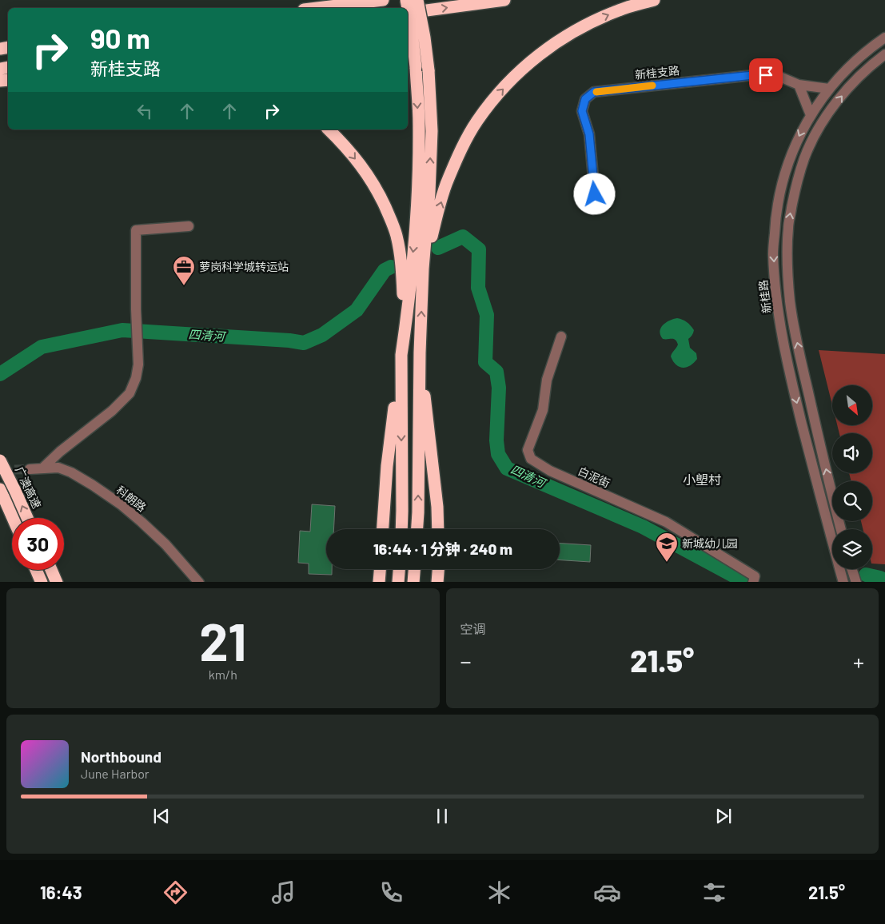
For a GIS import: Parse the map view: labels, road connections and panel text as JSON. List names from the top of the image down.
{
  "streets": {
    "highway": ["广澳高速"],
    "street": [
      "新桂支路",
      "新桂路",
      "白泥街",
      "科朗路"
    ]
  },
  "crossings": [
    ["新桂支路", "新桂路"]
  ],
  "districts": ["小塱村"],
  "water": ["四清河"],
  "places": {
    "office": ["萝岗科学城转运站"],
    "school or university": ["新城幼儿园"]
  },
  "north": "bottom right",
  "page": {
    "turn": ["90 m", "新桂支路"],
    "limit": "30",
    "trip": "16:44 · 1 分钟 · 240 m",
    "tile": [
      ["21", "km/h"],
      "空调"
    ],
    "heat": ["−", "21.5°", "+"],
    "song": ["Northbound", "June Harbor"],
    "tabs": ["16:43", "21.5°"]
  }
}
